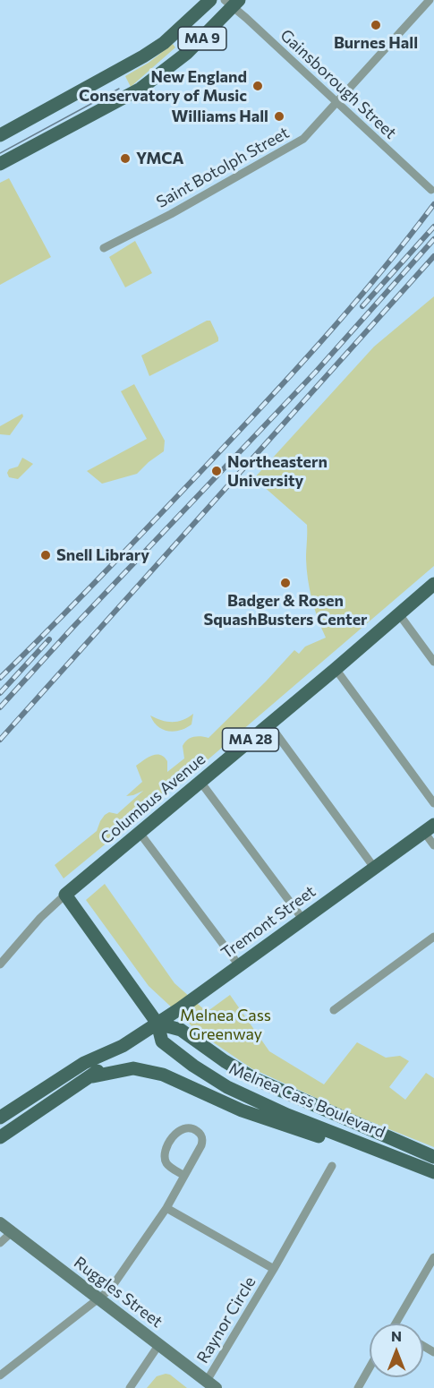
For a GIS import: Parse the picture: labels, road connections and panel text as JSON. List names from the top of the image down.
{
  "streets": {
    "main road": [
      "MA 9",
      "MA 28",
      "Columbus Avenue",
      "Tremont Street",
      "Melnea Cass Boulevard",
      "Ruggles Street"
    ],
    "street": ["Gainsborough Street", "Saint Botolph Street", "Raynor Circle"]
  },
  "crossings": [
    ["MA 9", "Gainsborough Street"],
    ["Gainsborough Street", "Saint Botolph Street"],
    ["Columbus Avenue", "Melnea Cass Boulevard"],
    ["Tremont Street", "Melnea Cass Boulevard"],
    ["Ruggles Street", "Raynor Circle"]
  ],
  "parks": ["Melnea Cass Greenway"],
  "places": [
    "Burnes Hall",
    "New England Conservatory of Music",
    "Williams Hall",
    "YMCA",
    "Northeastern University",
    "Snell Library",
    "Badger & Rosen SquashBusters Center"
  ],
  "north": "top"
}
